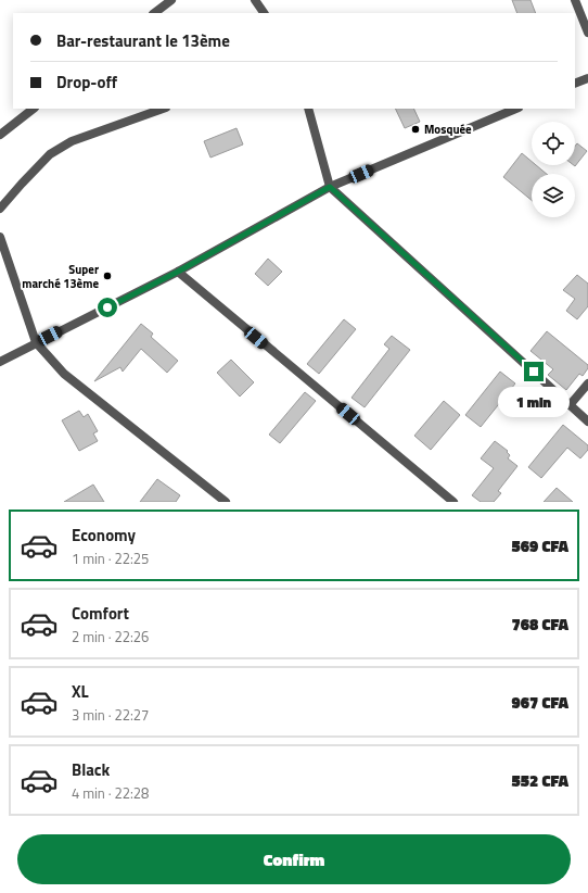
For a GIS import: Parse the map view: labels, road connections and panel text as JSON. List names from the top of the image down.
{
  "places": ["Mosquée", "Super marché 13ème"],
  "page": {
    "banner": ["Bar-restaurant le 13ème", "Drop-off"],
    "bubble": "1 min",
    "list": [
      {
        "name": "Economy",
        "note": "1 min · 22:25",
        "value": "569 CFA"
      },
      {
        "name": "Comfort",
        "note": "2 min · 22:26",
        "value": "768 CFA"
      },
      {
        "name": "XL",
        "note": "3 min · 22:27",
        "value": "967 CFA"
      },
      {
        "name": "Black",
        "note": "4 min · 22:28",
        "value": "552 CFA"
      }
    ],
    "buttons": "Confirm"
  }
}
